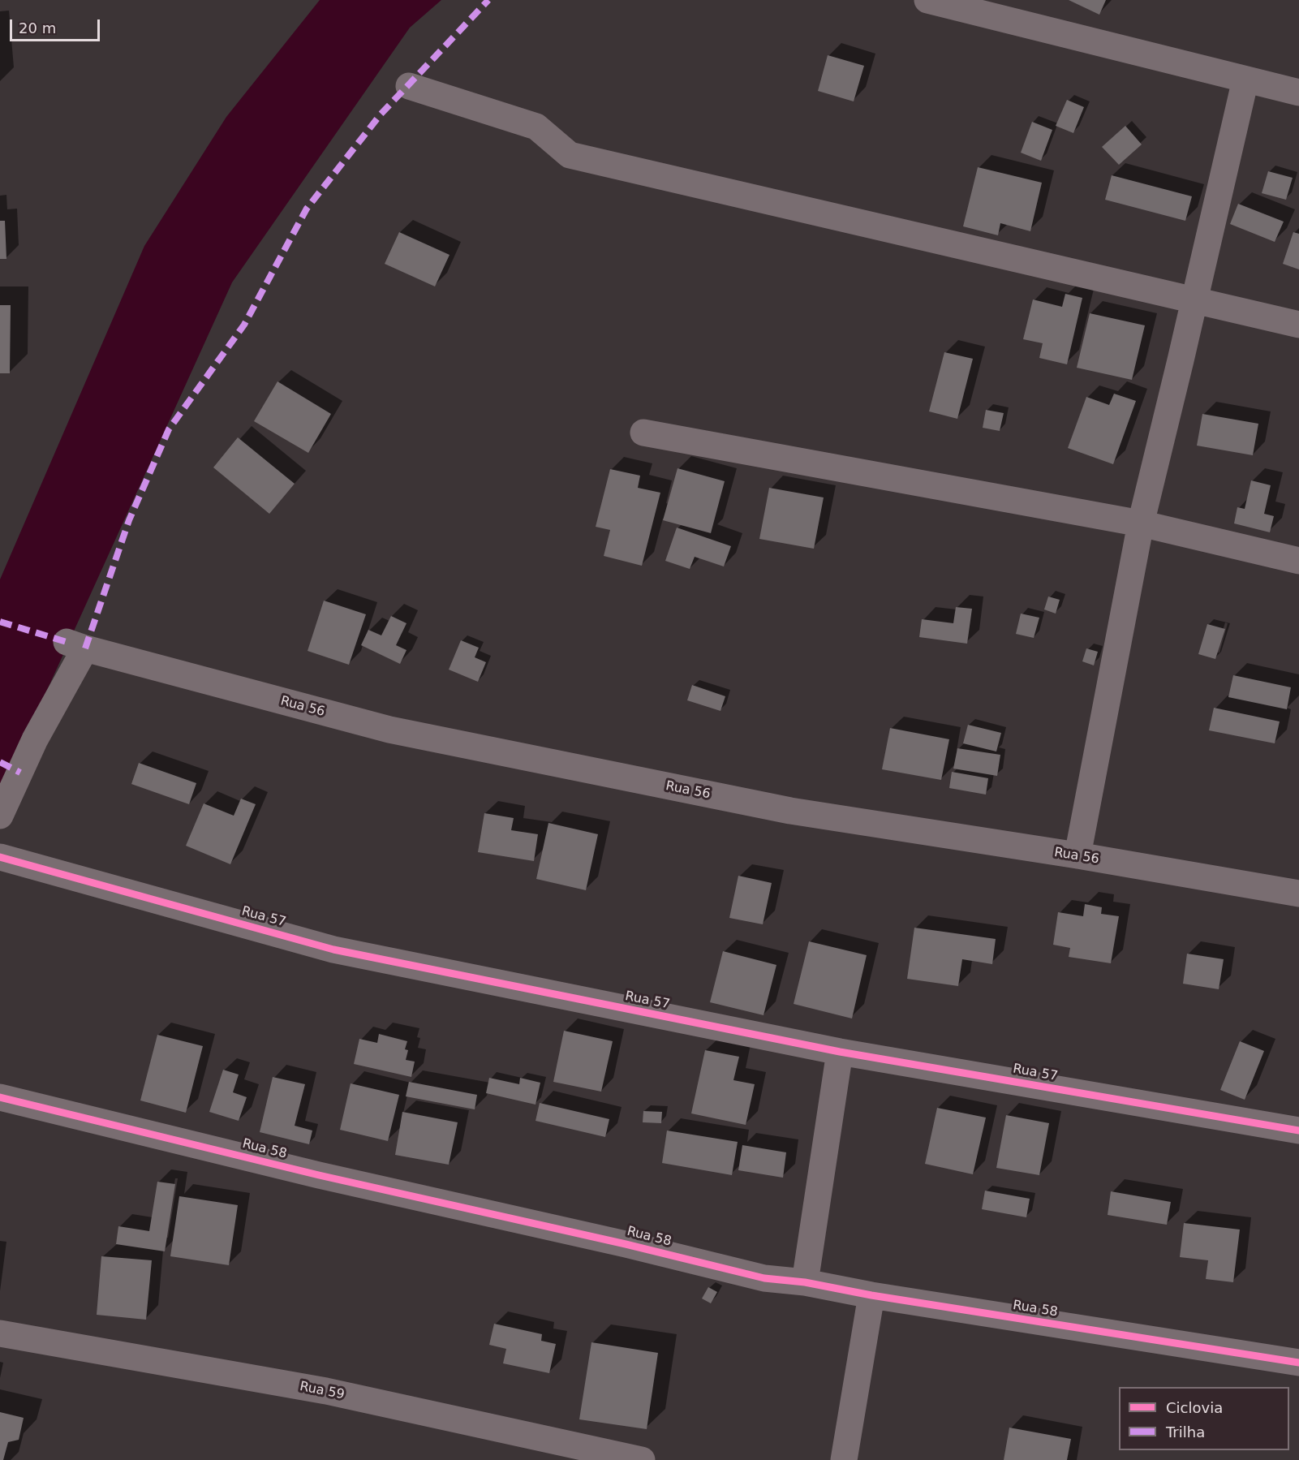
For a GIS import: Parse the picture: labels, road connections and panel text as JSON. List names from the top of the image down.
{
  "streets": {
    "street": [
      "Rua 56",
      "Rua 57",
      "Rua 58",
      "Rua 59"
    ]
  },
  "legend": ["Ciclovia", "Trilha"],
  "scale_bar": "20 m"
}
